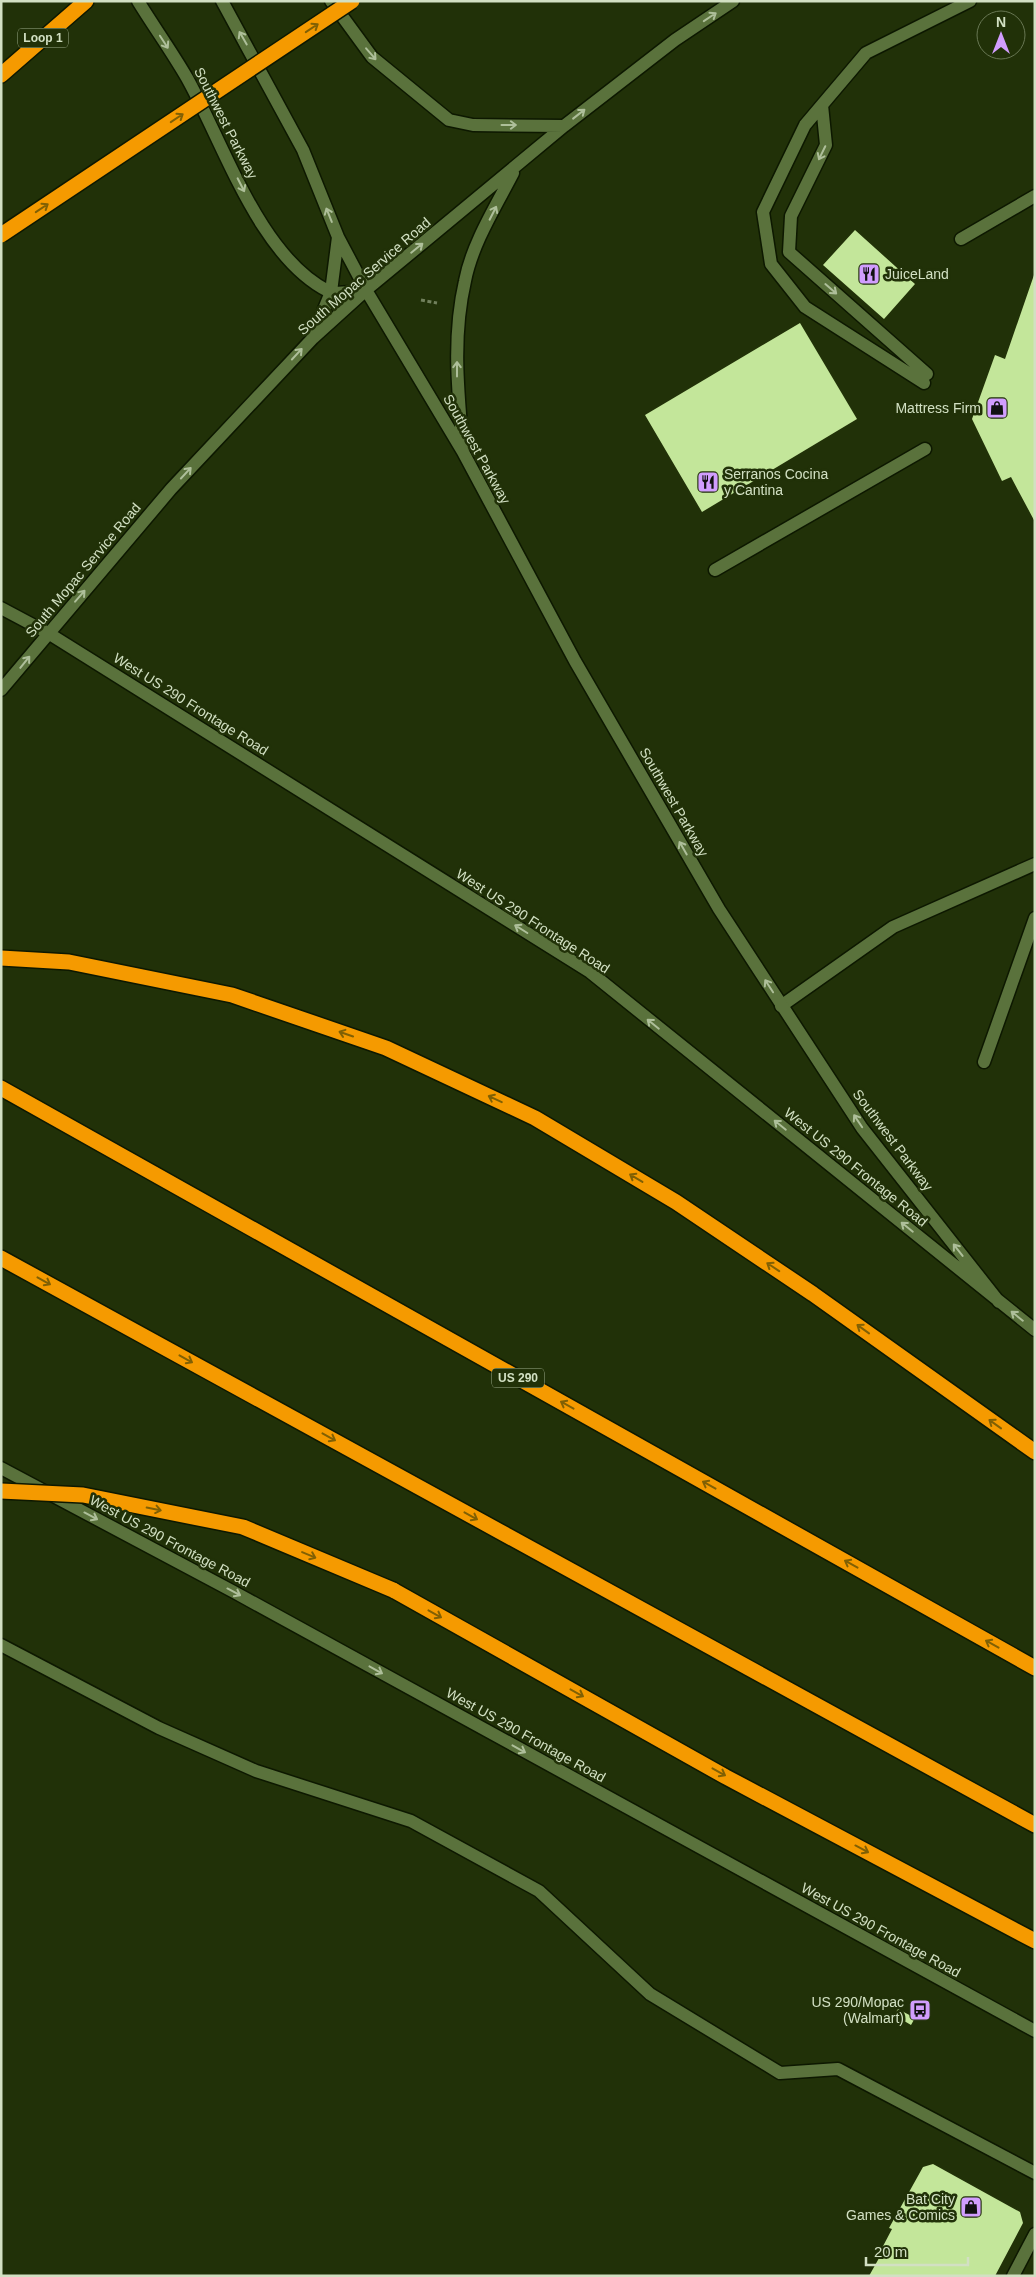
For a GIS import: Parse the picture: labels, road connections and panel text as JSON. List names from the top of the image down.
{
  "streets": {
    "highway": ["Loop 1", "US 290"],
    "main road": ["Southwest Parkway", "South Mopac Service Road", "West US 290 Frontage Road"]
  },
  "crossings": [
    ["Southwest Parkway", "South Mopac Service Road"],
    ["Southwest Parkway", "West US 290 Frontage Road"],
    ["South Mopac Service Road", "West US 290 Frontage Road"]
  ],
  "one_way": ["South Mopac Service Road"],
  "places": {
    "restaurant": ["JuiceLand", "Serranos Cocina y Cantina"],
    "shop": ["Mattress Firm", "Bat City Games & Comics"],
    "bus stop": ["US 290/Mopac (Walmart)"]
  },
  "scale_bar": "20 m",
  "north": "top"
}
